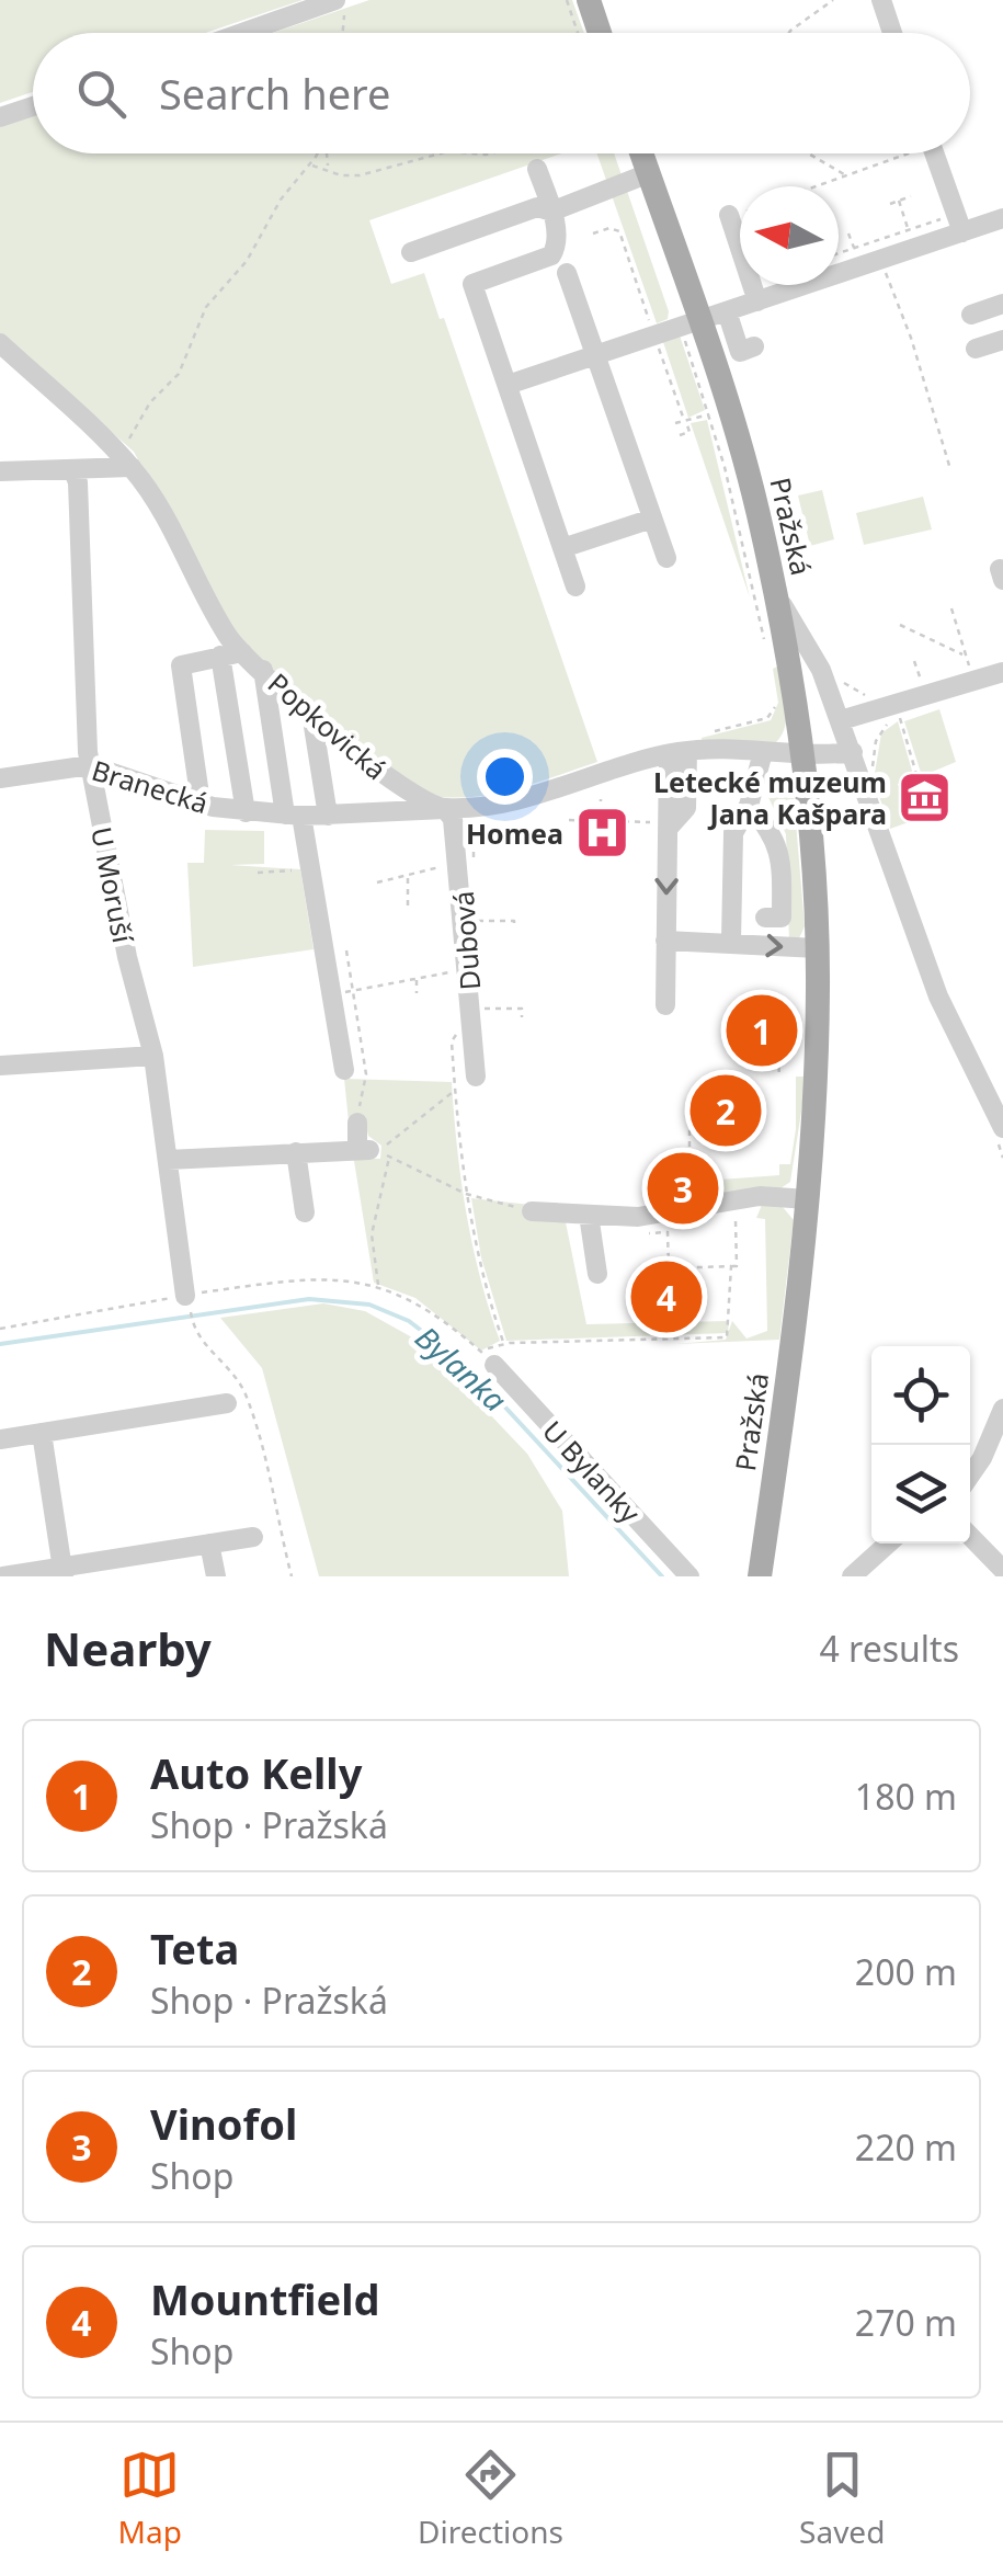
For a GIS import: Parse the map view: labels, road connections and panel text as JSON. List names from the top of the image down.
{
  "streets": {
    "main road": ["Pražská"],
    "street": [
      "Popkovická",
      "Branecká",
      "U Moruší",
      "Dubová",
      "U Bylanky"
    ]
  },
  "crossings": [
    ["Popkovická", "Branecká"],
    ["Popkovická", "Dubová"],
    ["Branecká", "U Moruší"],
    ["Branecká", "Dubová"]
  ],
  "water": ["Bylanka"],
  "places": {
    "museum": ["Letecké muzeum Jana Kašpara"],
    "hospital": ["Homea"]
  },
  "north": "left",
  "page": {
    "search": "Search here",
    "pins": [
      "1",
      "2",
      "3",
      "4"
    ],
    "heading": ["Nearby", "4 results"],
    "list": [
      {
        "mark": "1",
        "name": "Auto Kelly",
        "note": "Shop · Pražská",
        "value": "180 m"
      },
      {
        "mark": "2",
        "name": "Teta",
        "note": "Shop · Pražská",
        "value": "200 m"
      },
      {
        "mark": "3",
        "name": "Vinofol",
        "note": "Shop",
        "value": "220 m"
      },
      {
        "mark": "4",
        "name": "Mountfield",
        "note": "Shop",
        "value": "270 m"
      }
    ],
    "nav": ["Map", "Directions", "Saved"]
  }
}
